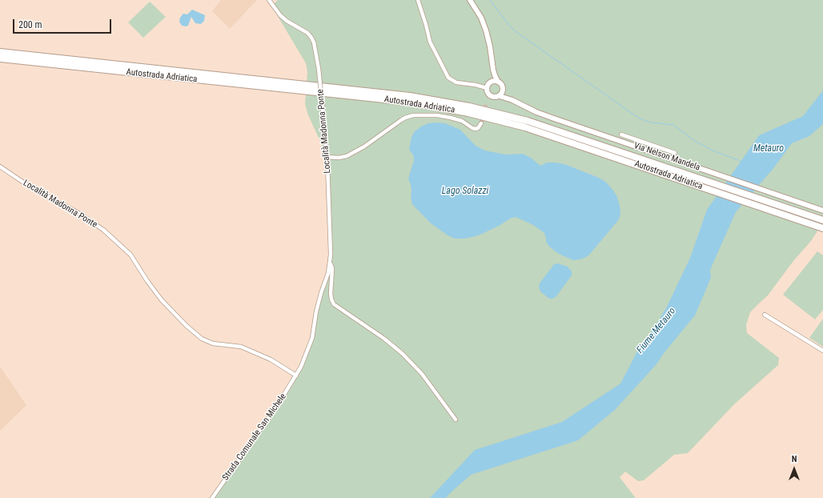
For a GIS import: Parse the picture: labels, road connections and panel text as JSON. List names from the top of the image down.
{
  "streets": {
    "highway": ["Autostrada Adriatica"],
    "main road": ["Via Nelson Mandela"],
    "street": ["Località Madonna Ponte", "Strada Comunale San Michele"]
  },
  "crossings": [
    ["Località Madonna Ponte", "Strada Comunale San Michele"]
  ],
  "water": ["Metauro", "Lago Solazzi", "Fiume Metauro"],
  "scale_bar": "200 m",
  "north": "top"
}
